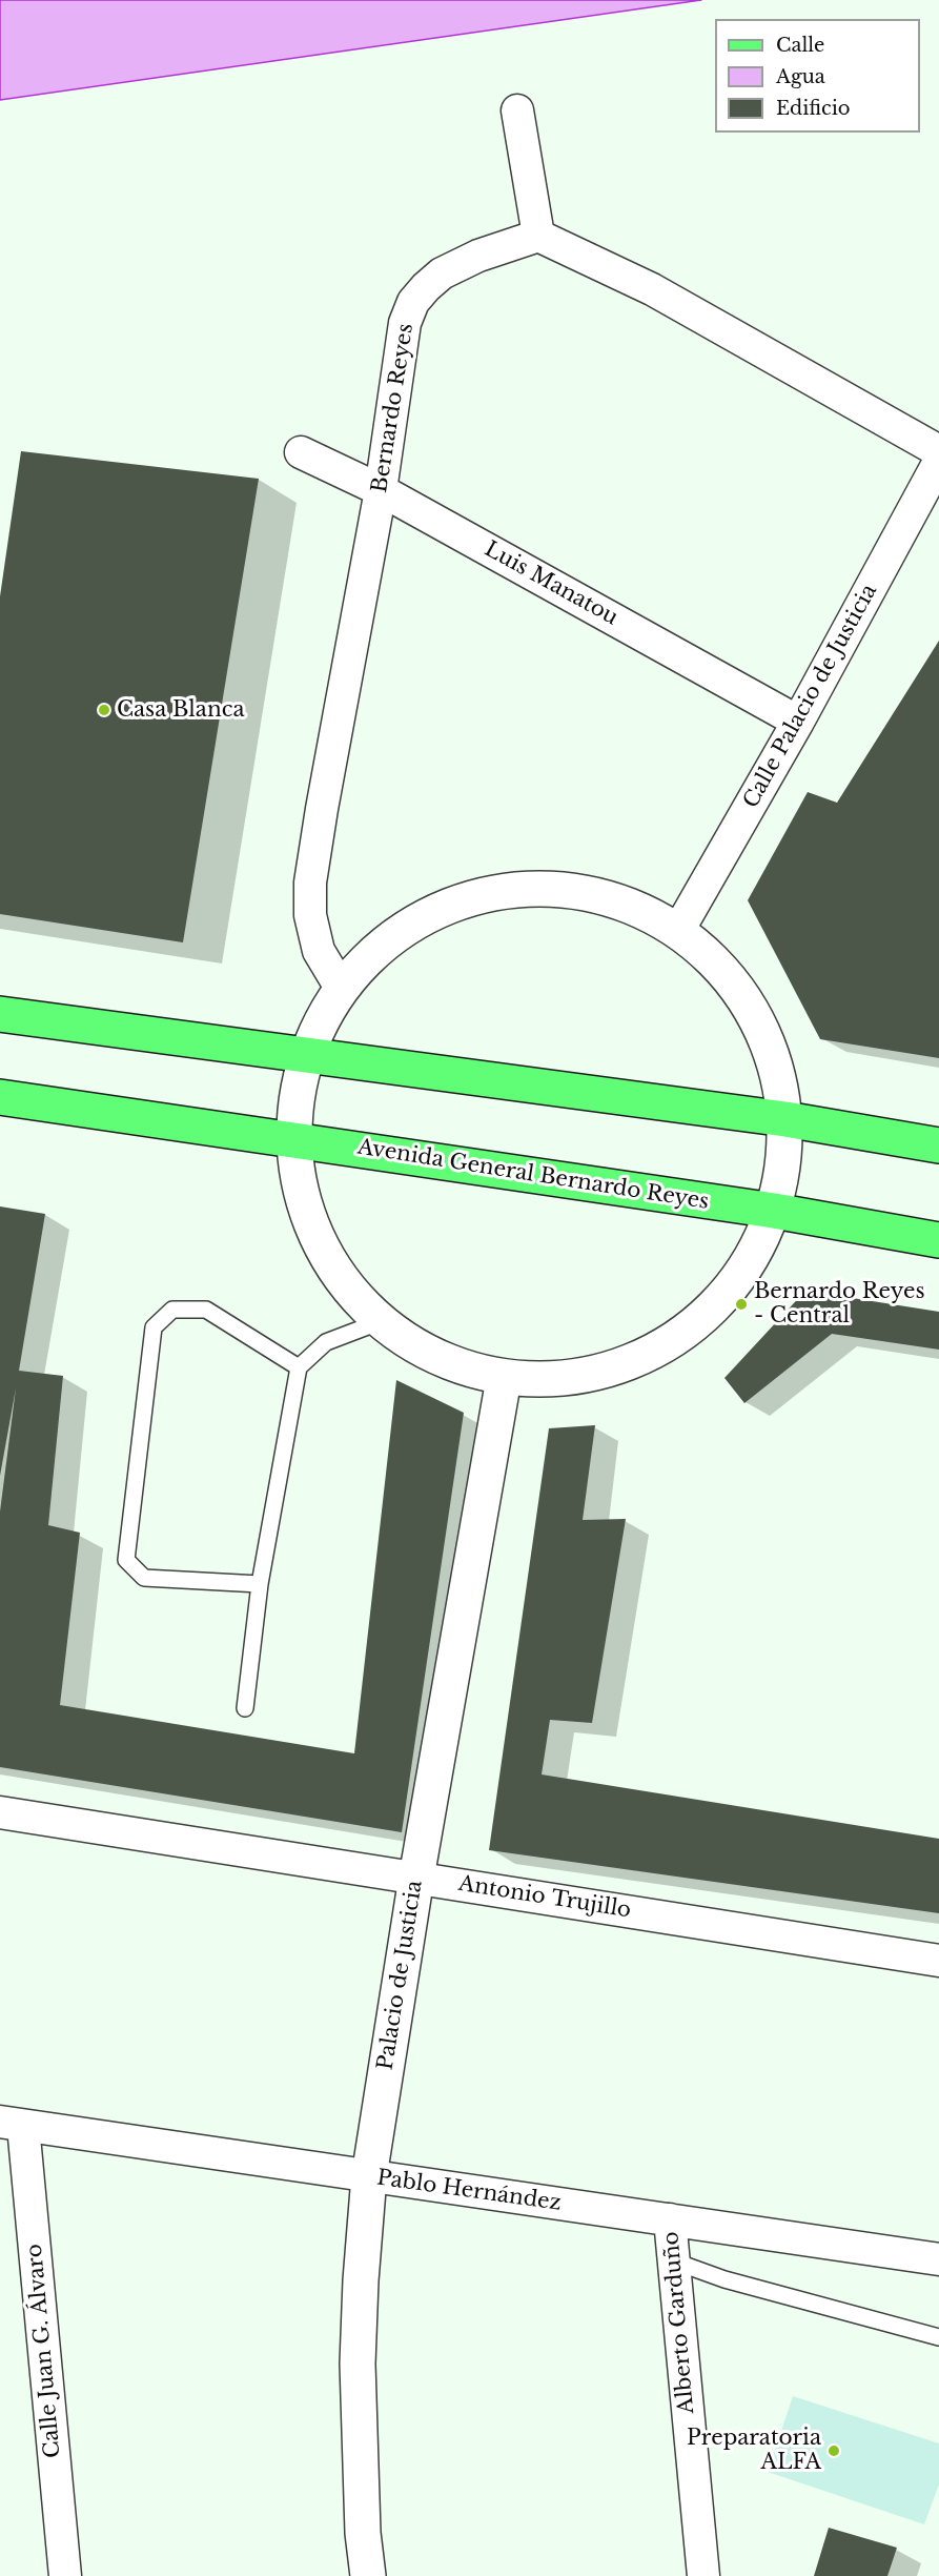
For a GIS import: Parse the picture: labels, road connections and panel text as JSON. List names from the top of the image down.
{
  "streets": {
    "main road": ["Avenida General Bernardo Reyes"],
    "street": [
      "Bernardo Reyes",
      "Luis Manatou",
      "Calle Palacio de Justicia",
      "Antonio Trujillo",
      "Palacio de Justicia",
      "Pablo Hernández",
      "Alberto Garduño",
      "Calle Juan G. Álvaro"
    ]
  },
  "crossings": [
    ["Bernardo Reyes", "Luis Manatou"],
    ["Luis Manatou", "Calle Palacio de Justicia"],
    ["Antonio Trujillo", "Palacio de Justicia"],
    ["Palacio de Justicia", "Pablo Hernández"],
    ["Pablo Hernández", "Alberto Garduño"],
    ["Pablo Hernández", "Calle Juan G. Álvaro"]
  ],
  "places": ["Casa Blanca", "Bernardo Reyes - Central", "Preparatoria ALFA"],
  "legend": ["Calle", "Agua", "Edificio"]
}
